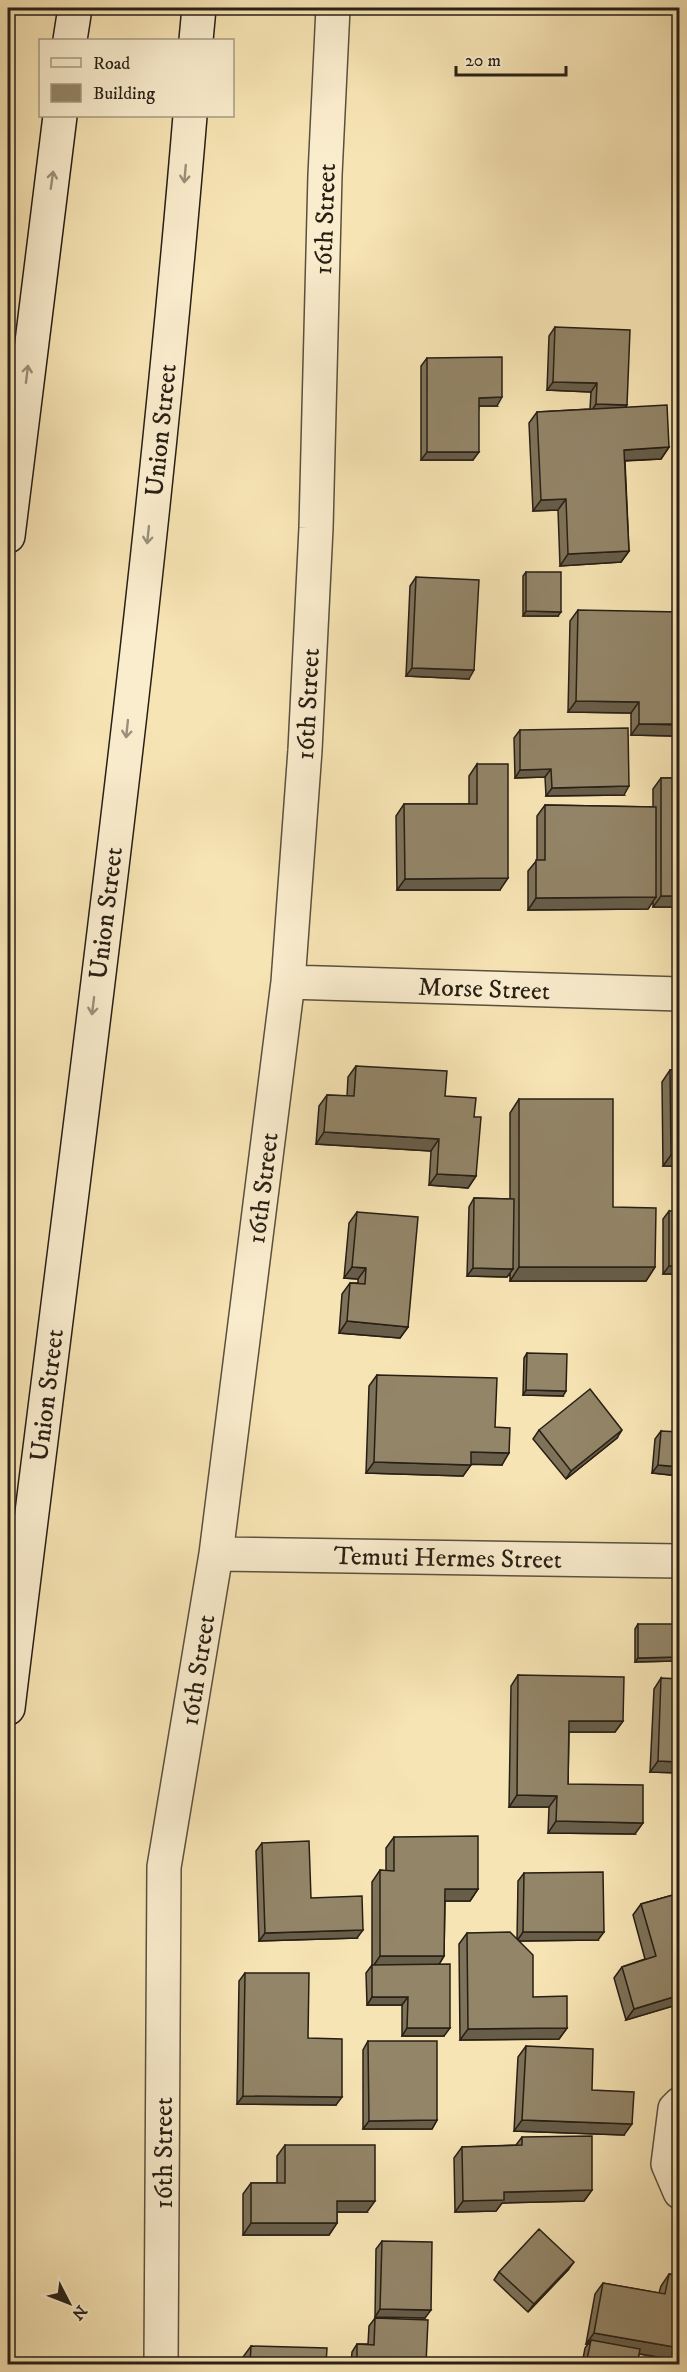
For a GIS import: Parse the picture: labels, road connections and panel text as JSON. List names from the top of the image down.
{
  "streets": {
    "street": [
      "16th Street",
      "Union Street",
      "Morse Street",
      "Temuti Hermes Street"
    ]
  },
  "crossings": [
    ["16th Street", "Morse Street"],
    ["16th Street", "Temuti Hermes Street"]
  ],
  "one_way": ["Union Street"],
  "legend": ["Road", "Building"],
  "scale_bar": "20 m",
  "north": "bottom right"
}
